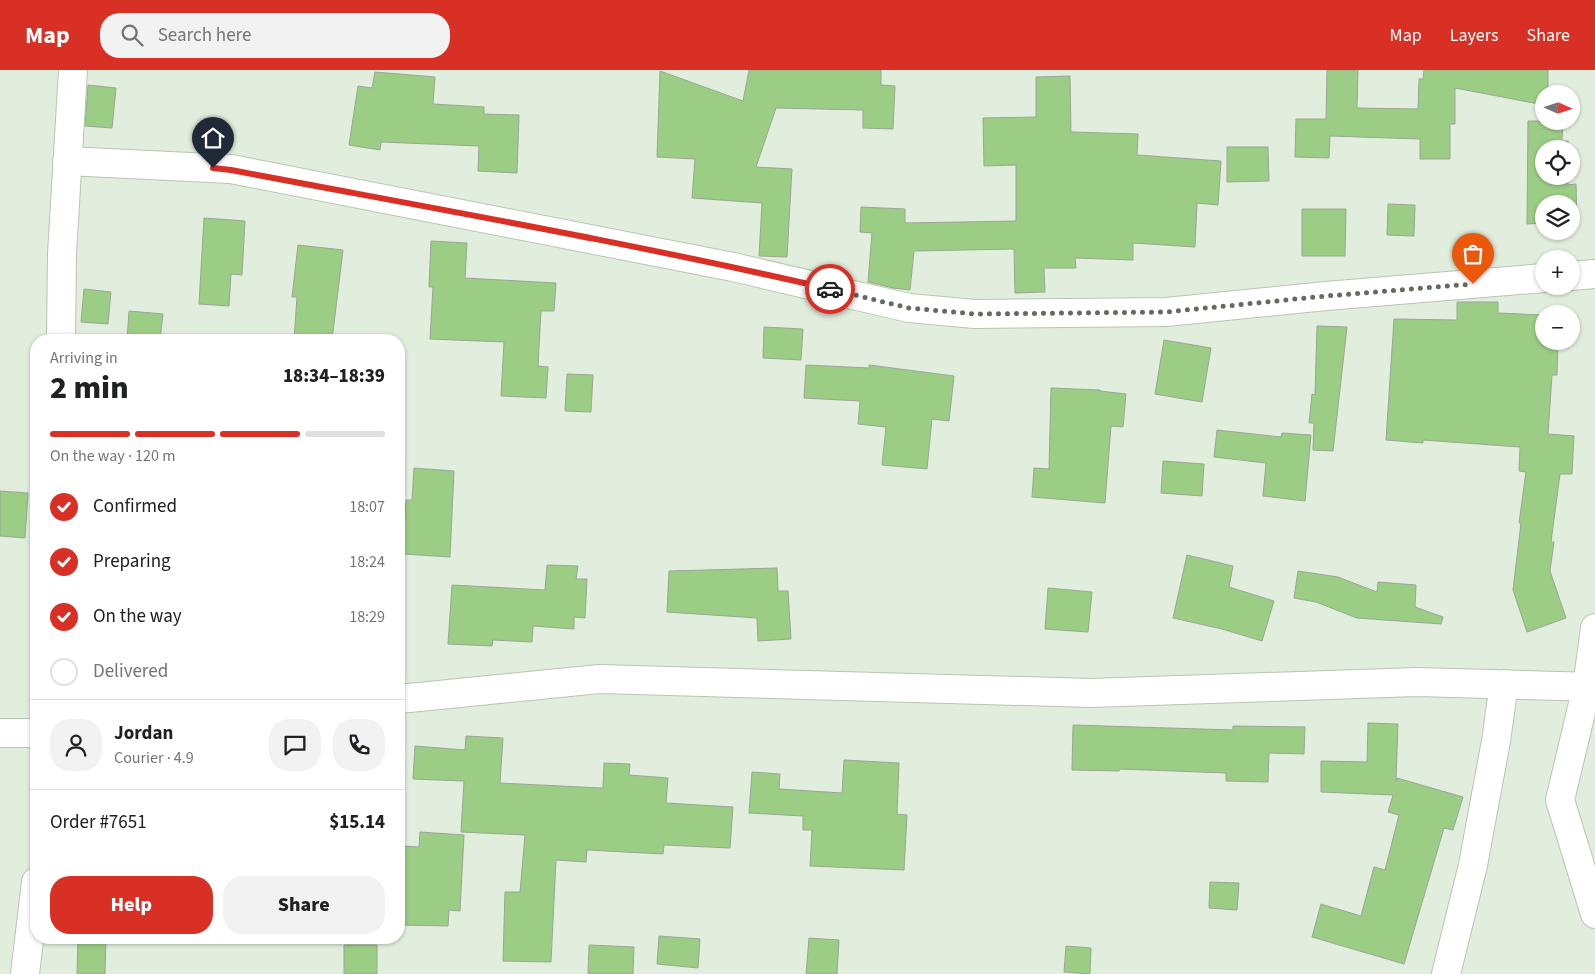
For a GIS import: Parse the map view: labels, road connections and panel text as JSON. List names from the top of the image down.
{
  "north": "right",
  "page": {
    "header": "Map",
    "search": "Search here",
    "nav": ["Map", "Layers", "Share"],
    "map_buttons": ["+", "−"],
    "heading": ["2 min", "Arriving in", "18:34–18:39"],
    "panel": [
      "Jordan",
      "Courier · 4.9",
      "Order #7651",
      "$15.14"
    ],
    "bar": "On the way · 120 m",
    "list": [
      ["Confirmed", "18:07"],
      ["Preparing", "18:24"],
      ["On the way", "18:29"],
      "Delivered"
    ],
    "buttons": ["Help", "Share"]
  }
}
